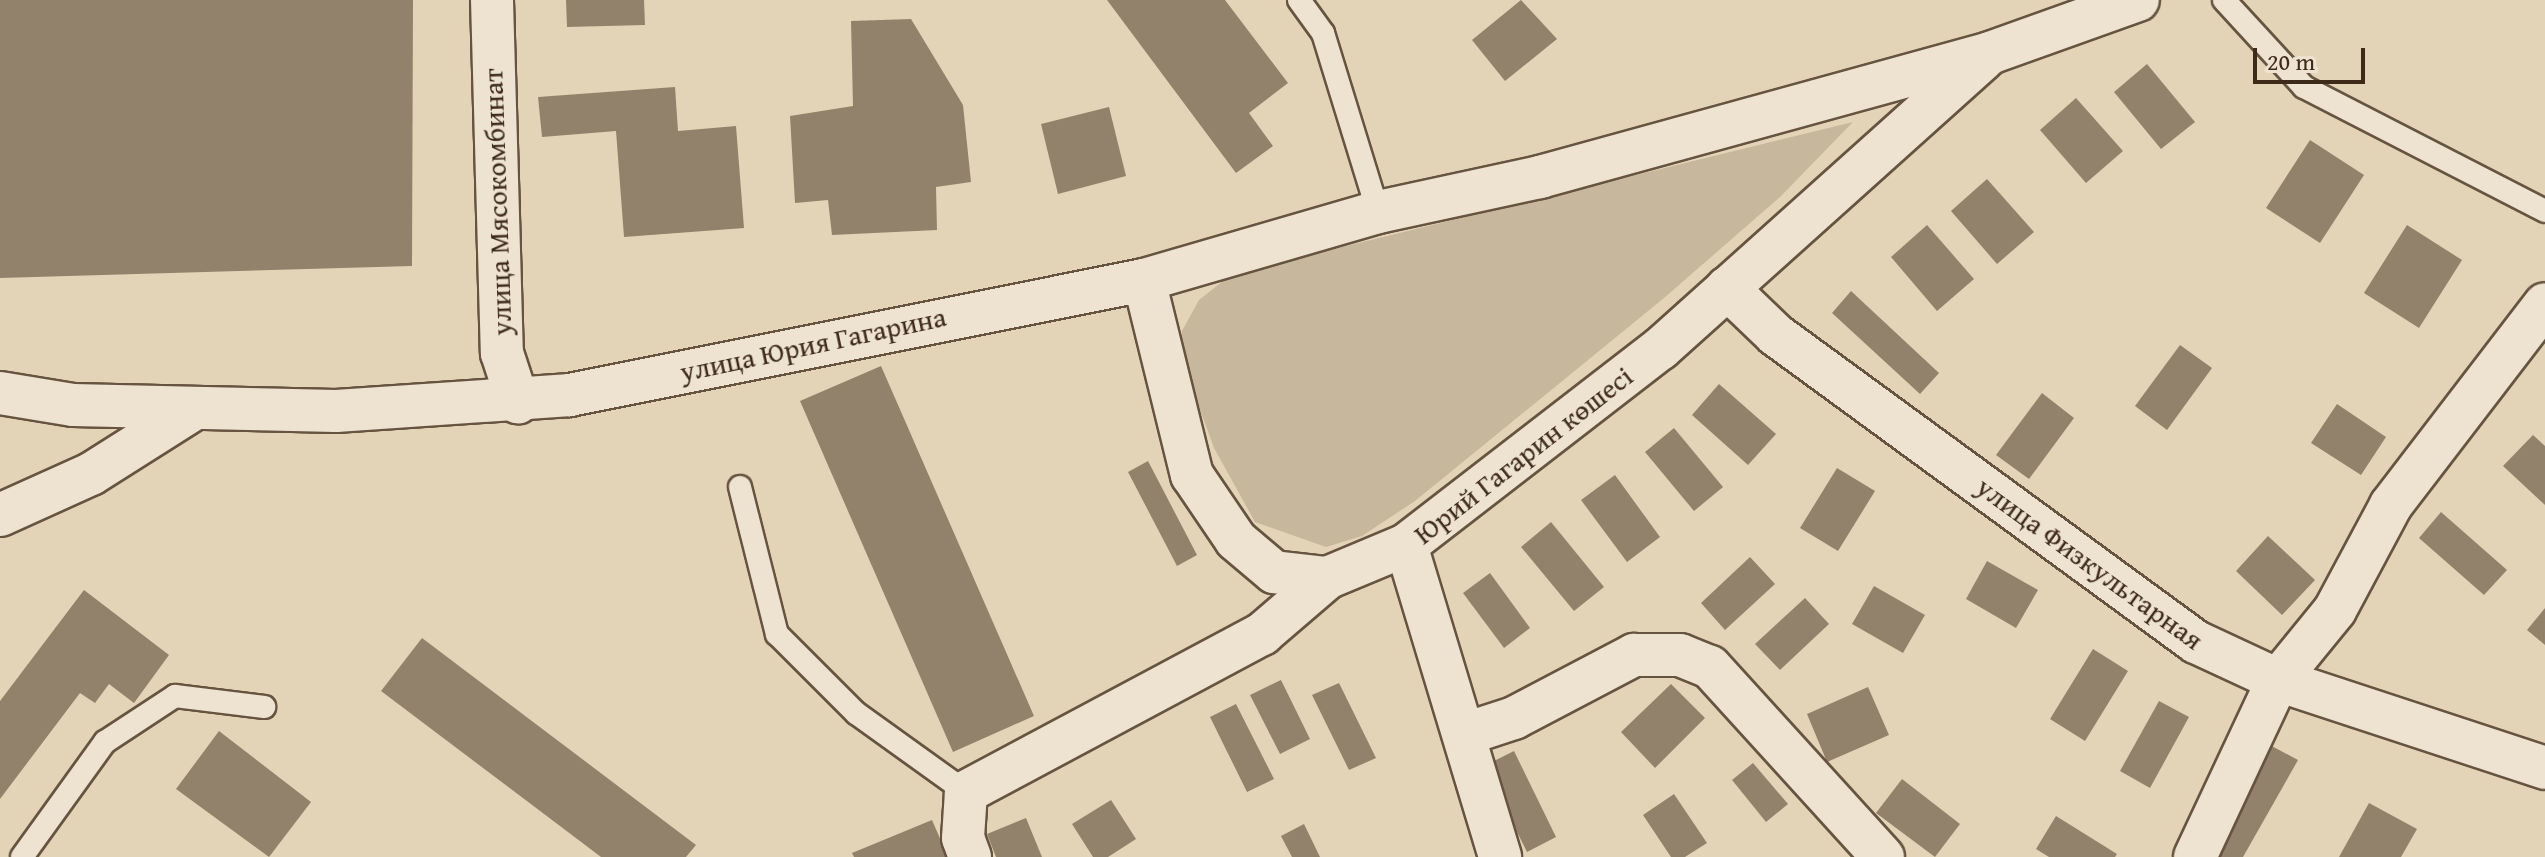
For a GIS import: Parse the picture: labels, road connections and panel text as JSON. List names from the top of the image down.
{
  "streets": {
    "street": [
      "улица Мясокомбинат",
      "улица Юрия Гагарина",
      "Юрий Гагарин көшесі",
      "улица Физкультарная"
    ]
  },
  "crossings": [
    ["улица Мясокомбинат", "улица Юрия Гагарина"],
    ["улица Юрия Гагарина", "Юрий Гагарин көшесі"],
    ["Юрий Гагарин көшесі", "улица Физкультарная"]
  ],
  "scale_bar": "20 m"
}
